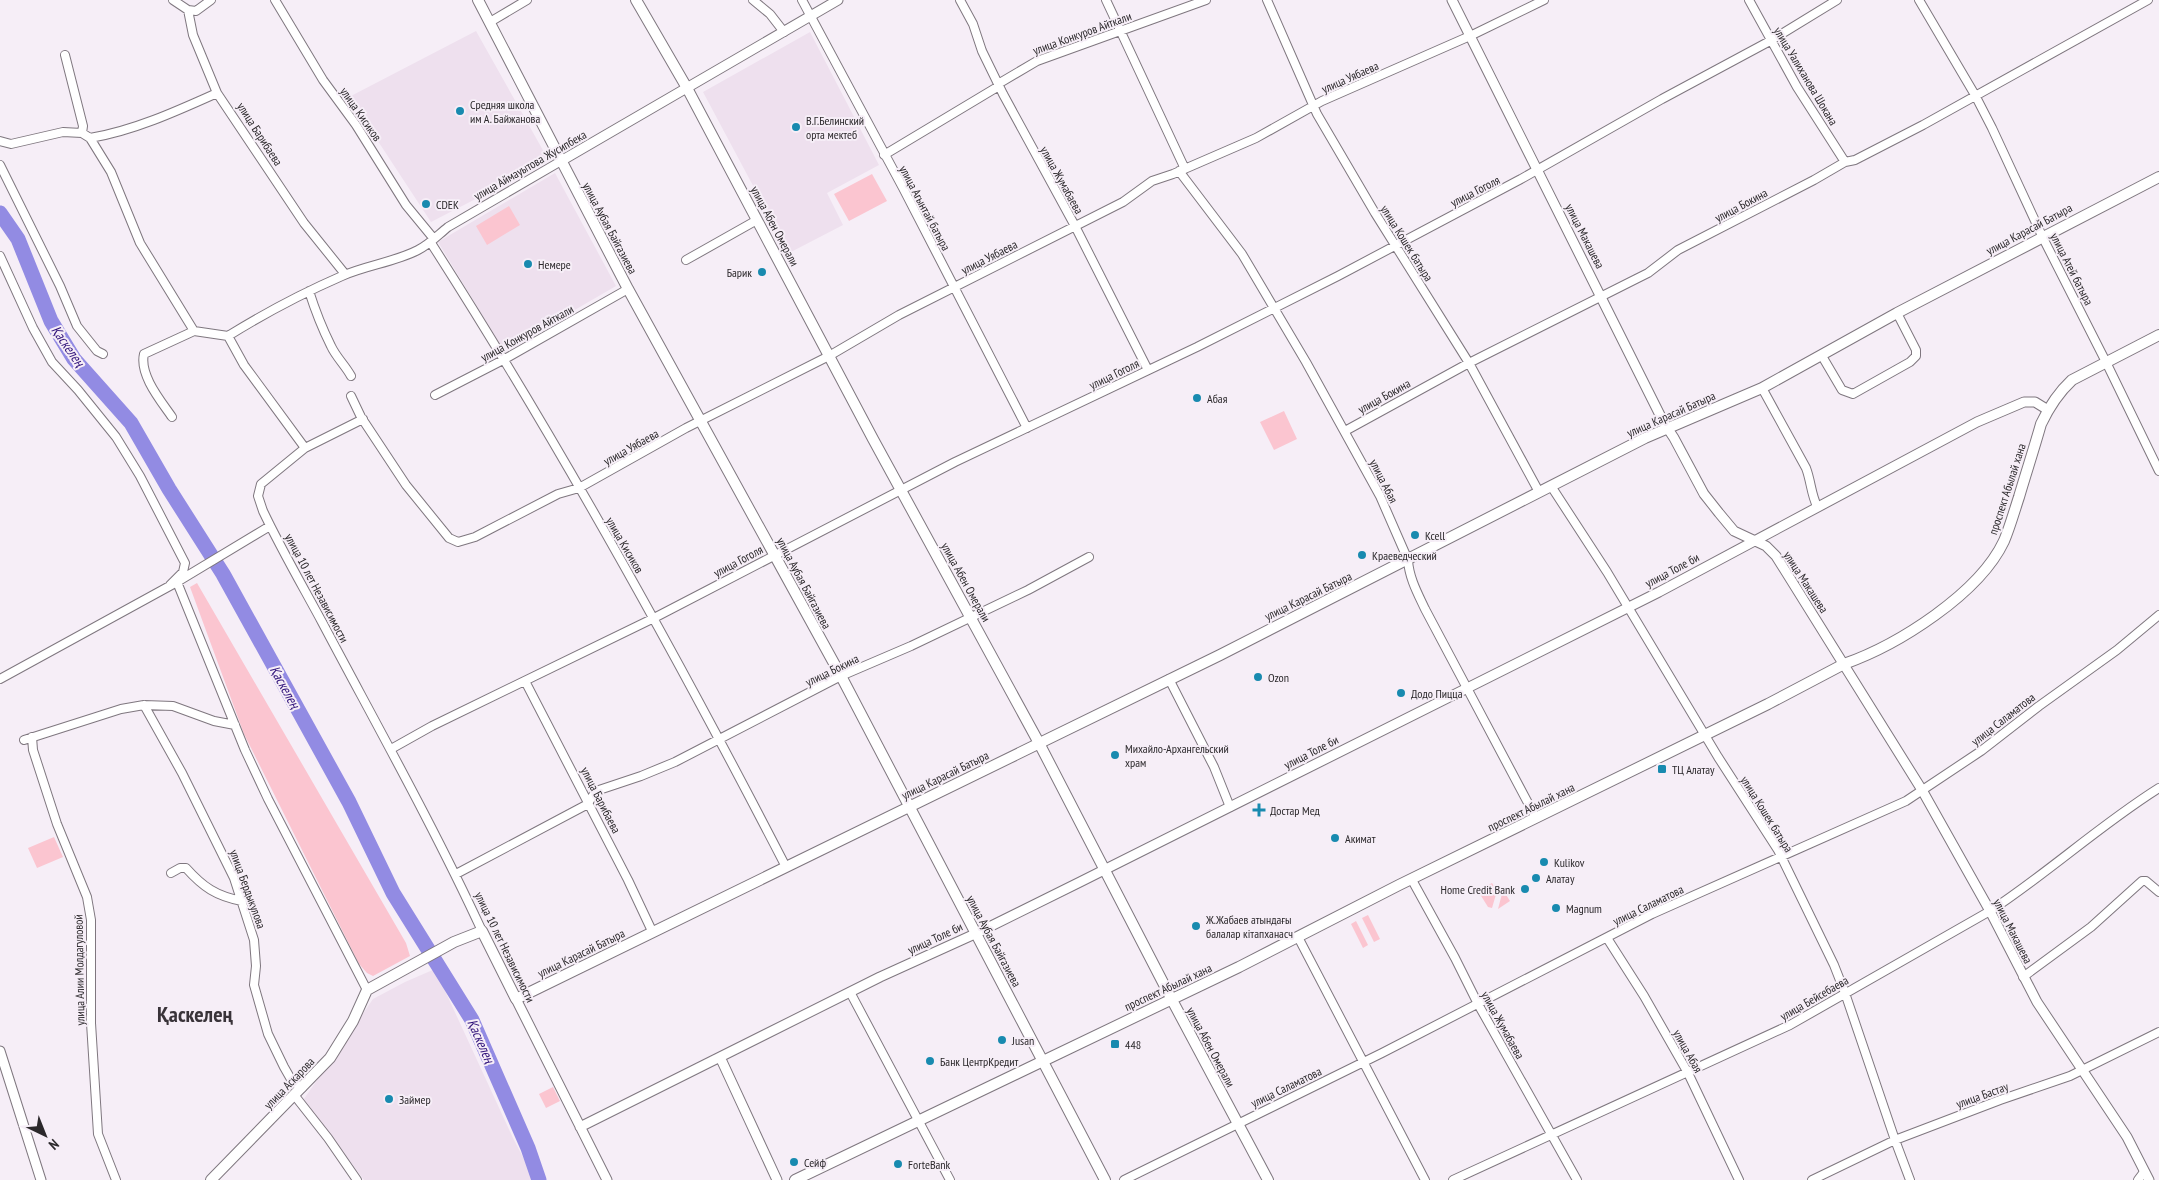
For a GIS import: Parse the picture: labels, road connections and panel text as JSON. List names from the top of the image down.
{
  "streets": {
    "main road": [
      "улица Абен Омерали",
      "улица Аубая Байгазиева",
      "улица Карасай Батыра",
      "проспект Абылай хана",
      "улица 10 лет Независимости",
      "улица Аскарова"
    ],
    "street": [
      "улица Конкуров Айткали",
      "улица Уалиханова Шокана",
      "улица Уябаева",
      "улица Кисиков",
      "улица Барибаева",
      "улица Аймауытова Жусипбека",
      "улица Жумабаева",
      "улица Гоголя",
      "улица Бокина",
      "улица Агынтай батыра",
      "улица Макашева",
      "улица Кошек батыра",
      "улица Атей батыра",
      "улица Абая",
      "улица Толе би",
      "улица Саламатова",
      "улица Бердыкулова",
      "улица Алии Молдагуловой",
      "улица Бейсебаева",
      "улица Бастау"
    ]
  },
  "crossings": [
    ["улица Конкуров Айткали", "улица Кисиков"],
    ["улица Конкуров Айткали", "улица Жумабаева"],
    ["улица Конкуров Айткали", "улица Агынтай батыра"],
    ["улица Конкуров Айткали", "улица Аубая Байгазиева"],
    ["улица Конкуров Айткали", "улица Абая"],
    ["улица Уалиханова Шокана", "улица Гоголя"],
    ["улица Уалиханова Шокана", "улица Бокина"],
    ["улица Уябаева", "улица Кисиков"],
    ["улица Уябаева", "улица Жумабаева"],
    ["улица Уябаева", "улица Агынтай батыра"],
    ["улица Уябаева", "улица Абен Омерали"],
    ["улица Уябаева", "улица Аубая Байгазиева"],
    ["улица Уябаева", "улица Макашева"],
    ["улица Уябаева", "улица Кошек батыра"],
    ["улица Уябаева", "улица Абая"],
    ["улица Кисиков", "улица Аймауытова Жусипбека"],
    ["улица Кисиков", "улица Гоголя"],
    ["улица Кисиков", "улица Бокина"],
    ["улица Кисиков", "улица Карасай Батыра"],
    ["улица Барибаева", "улица Аймауытова Жусипбека"],
    ["улица Барибаева", "улица Гоголя"],
    ["улица Барибаева", "улица Бокина"],
    ["улица Барибаева", "улица Карасай Батыра"],
    ["улица Аймауытова Жусипбека", "улица Агынтай батыра"],
    ["улица Аймауытова Жусипбека", "улица Абен Омерали"],
    ["улица Аймауытова Жусипбека", "улица Аубая Байгазиева"],
    ["улица Жумабаева", "улица Гоголя"],
    ["улица Жумабаева", "проспект Абылай хана"],
    ["улица Жумабаева", "улица Саламатова"],
    ["улица Жумабаева", "улица Бейсебаева"],
    ["улица Гоголя", "улица Агынтай батыра"],
    ["улица Гоголя", "улица Абен Омерали"],
    ["улица Гоголя", "улица Аубая Байгазиева"],
    ["улица Гоголя", "улица Макашева"],
    ["улица Гоголя", "улица Кошек батыра"],
    ["улица Гоголя", "улица Абая"],
    ["улица Гоголя", "улица 10 лет Независимости"],
    ["улица Бокина", "улица Абен Омерали"],
    ["улица Бокина", "улица Аубая Байгазиева"],
    ["улица Бокина", "улица Макашева"],
    ["улица Бокина", "улица Кошек батыра"],
    ["улица Бокина", "улица Атей батыра"],
    ["улица Бокина", "улица Абая"],
    ["улица Бокина", "улица 10 лет Независимости"],
    ["улица Абен Омерали", "улица Карасай Батыра"],
    ["улица Абен Омерали", "проспект Абылай хана"],
    ["улица Абен Омерали", "улица Толе би"],
    ["улица Абен Омерали", "улица Саламатова"],
    ["улица Аубая Байгазиева", "улица Карасай Батыра"],
    ["улица Аубая Байгазиева", "проспект Абылай хана"],
    ["улица Аубая Байгазиева", "улица Толе би"],
    ["улица Карасай Батыра", "улица Макашева"],
    ["улица Карасай Батыра", "улица Кошек батыра"],
    ["улица Карасай Батыра", "улица Атей батыра"],
    ["улица Карасай Батыра", "улица Абая"],
    ["улица Карасай Батыра", "улица 10 лет Независимости"],
    ["улица Макашева", "проспект Абылай хана"],
    ["улица Макашева", "улица Толе би"],
    ["улица Макашева", "улица Саламатова"],
    ["улица Макашева", "улица Бейсебаева"],
    ["улица Макашева", "улица Бастау"],
    ["улица Кошек батыра", "проспект Абылай хана"],
    ["улица Кошек батыра", "улица Толе би"],
    ["улица Кошек батыра", "улица Саламатова"],
    ["улица Кошек батыра", "улица Бейсебаева"],
    ["улица Кошек батыра", "улица Бастау"],
    ["улица Атей батыра", "проспект Абылай хана"],
    ["улица Абая", "проспект Абылай хана"],
    ["улица Абая", "улица Толе би"],
    ["улица Абая", "улица Саламатова"],
    ["улица Абая", "улица Бейсебаева"],
    ["проспект Абылай хана", "улица Толе би"],
    ["улица Толе би", "улица 10 лет Независимости"],
    ["улица Бердыкулова", "улица Алии Молдагуловой"],
    ["улица Бердыкулова", "улица Аскарова"]
  ],
  "districts": ["Қаскелең"],
  "water": ["Қаскелең"],
  "places": {
    "other": [
      "Средняя школа им А. Байжанова",
      "В.Г.Белинский орта мектеб",
      "CDEK",
      "Немере",
      "Барик",
      "Абая",
      "Kcell",
      "Краеведческий",
      "Ozon",
      "Додо Пицца",
      "Михайло-Архангельский храм",
      "Акимат",
      "Kulikov",
      "Алатау",
      "Home Credit Bank",
      "Magnum",
      "Ж.Жабаев атындағы балалар кітапханасч",
      "Jusan",
      "Банк ЦентрКредит",
      "Займер",
      "Сейф",
      "ForteBank"
    ],
    "transit": ["ТЦ Алатау", "448"],
    "health": ["Достар Мед"]
  },
  "north": "bottom right"
}
